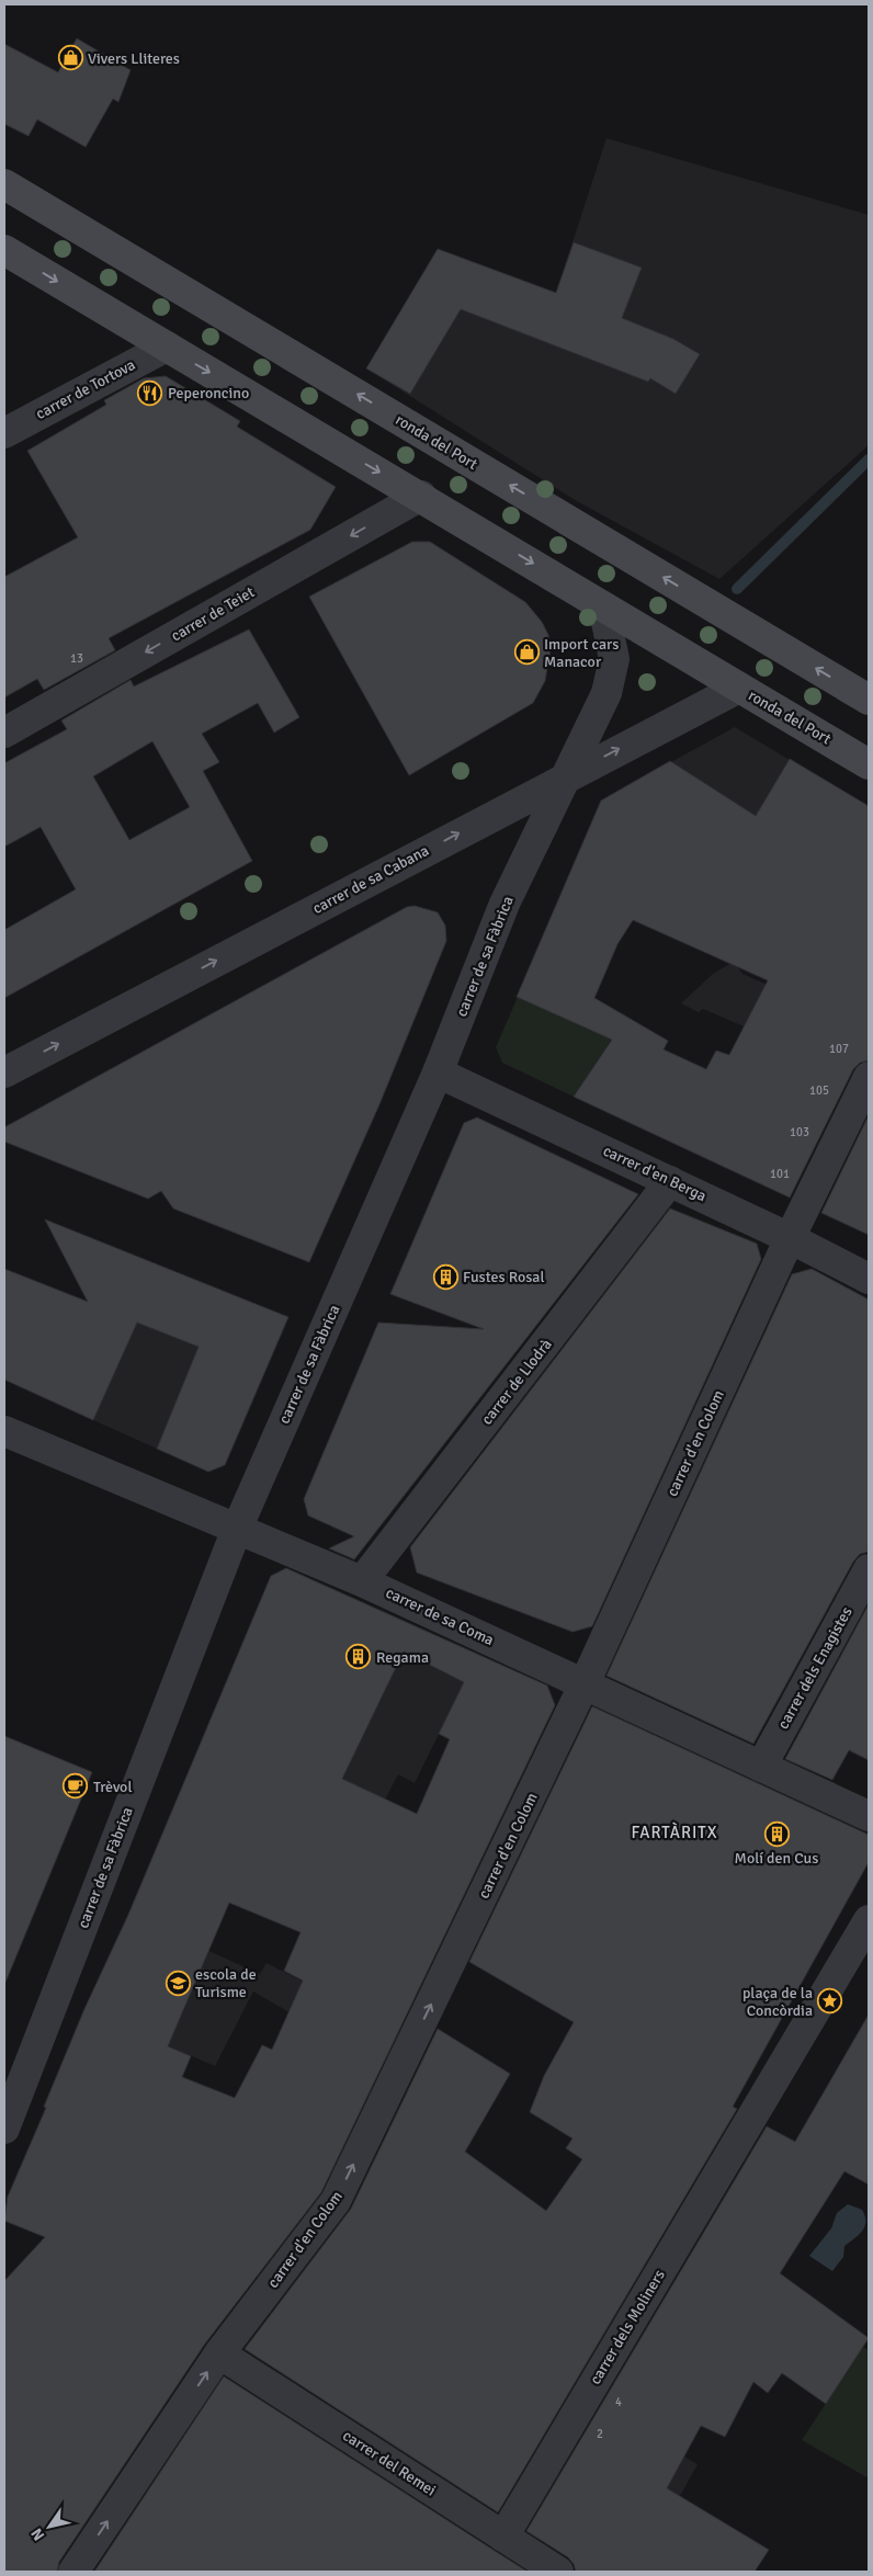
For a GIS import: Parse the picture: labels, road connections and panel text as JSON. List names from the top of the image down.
{
  "streets": {
    "main road": ["ronda del Port"],
    "street": [
      "carrer de Tortova",
      "carrer de Teiet",
      "carrer de sa Cabana",
      "carrer de sa Fàbrica",
      "carrer d'en Berga",
      "carrer de Llodrà",
      "carrer d'en Colom",
      "carrer de sa Coma",
      "carrer dels Enagistes",
      "carrer dels Moliners",
      "carrer del Remei"
    ]
  },
  "crossings": [
    ["carrer de Tortova", "ronda del Port"],
    ["ronda del Port", "carrer de Teiet"],
    ["ronda del Port", "carrer de sa Cabana"],
    ["ronda del Port", "carrer de sa Fàbrica"],
    ["carrer de sa Cabana", "carrer de sa Fàbrica"],
    ["carrer de sa Fàbrica", "carrer d'en Berga"],
    ["carrer de sa Fàbrica", "carrer de sa Coma"],
    ["carrer d'en Berga", "carrer de Llodrà"],
    ["carrer d'en Berga", "carrer d'en Colom"],
    ["carrer de Llodrà", "carrer de sa Coma"],
    ["carrer d'en Colom", "carrer de sa Coma"],
    ["carrer d'en Colom", "carrer del Remei"],
    ["carrer de sa Coma", "carrer dels Enagistes"],
    ["carrer dels Moliners", "carrer del Remei"]
  ],
  "one_way": ["carrer de Teiet", "carrer de sa Cabana", "carrer d'en Colom"],
  "districts": ["FARTÀRITX"],
  "places": {
    "shop": ["Vivers Lliteres", "Import cars Manacor"],
    "restaurant": ["Peperoncino"],
    "building": ["Fustes Rosal", "Regama", "Molí den Cus"],
    "cafe": ["Trèvol"],
    "school or university": ["escola de Turisme"],
    "place": ["plaça de la Concòrdia"]
  },
  "house_numbers": [
    "13",
    "107",
    "105",
    "103",
    "101",
    "4",
    "2"
  ],
  "north": "bottom left"
}
